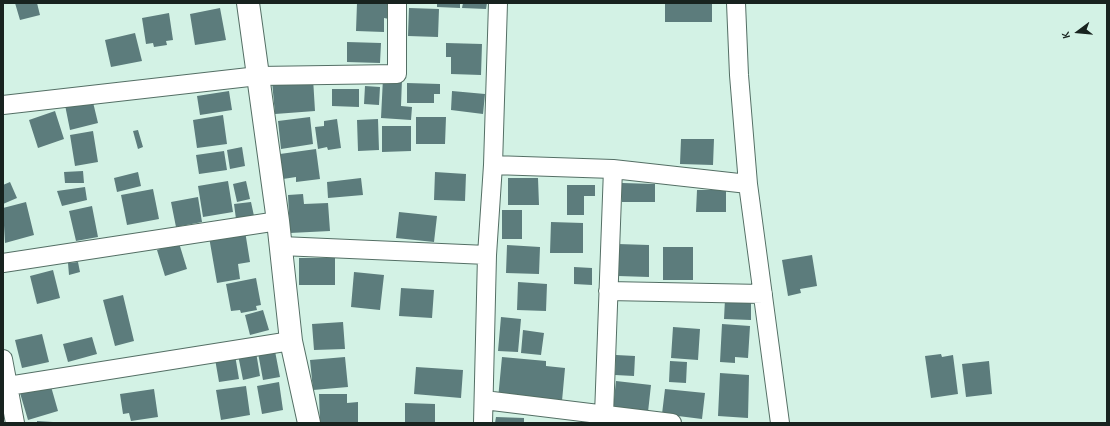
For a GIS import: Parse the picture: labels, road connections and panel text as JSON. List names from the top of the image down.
{
  "north": "left"
}
